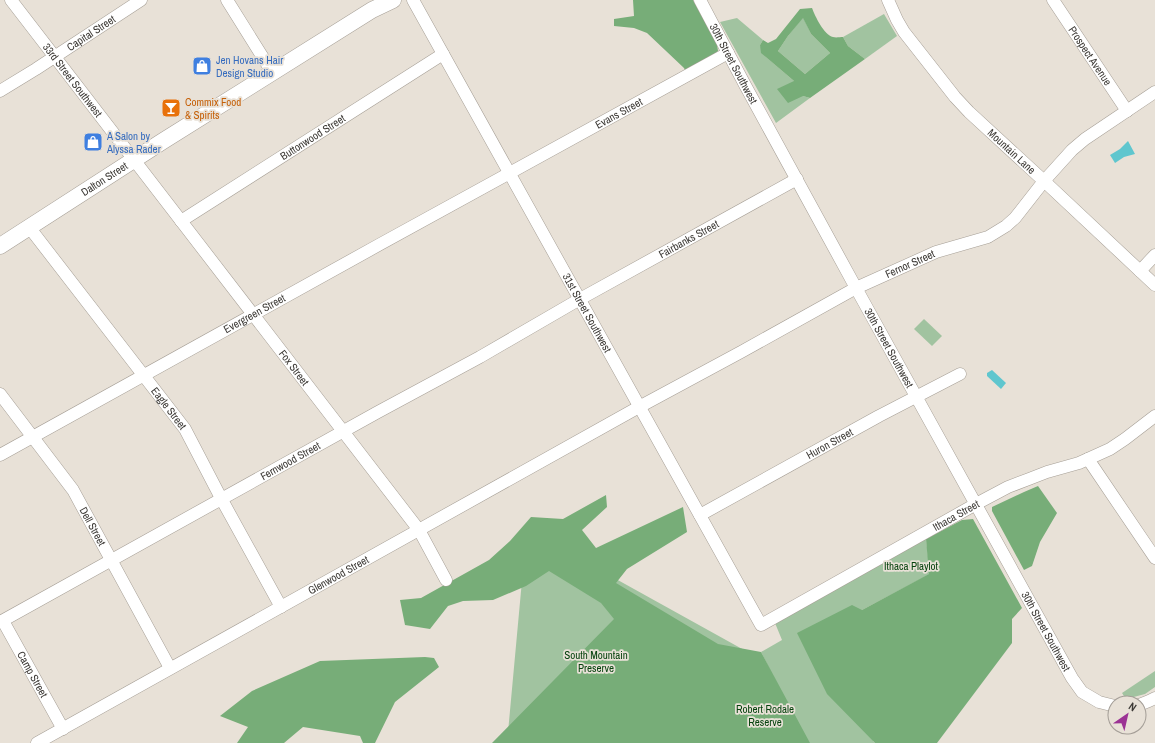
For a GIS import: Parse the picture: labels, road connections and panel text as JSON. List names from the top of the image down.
{
  "streets": {
    "main road": ["Dalton Street"],
    "street": [
      "Capital Street",
      "Prospect Avenue",
      "30th Street Southwest",
      "33rd Street Southwest",
      "Evans Street",
      "Buttonwood Street",
      "Mountain Lane",
      "Fairbanks Street",
      "Fernor Street",
      "31st Street Southwest",
      "Evergreen Street",
      "Fox Street",
      "Eagle Street",
      "Huron Street",
      "Fernwood Street",
      "Ithaca Street",
      "Dell Street",
      "Glenwood Street",
      "Camp Street"
    ]
  },
  "crossings": [
    ["Capital Street", "33rd Street Southwest"],
    ["Prospect Avenue", "Fernor Street"],
    ["30th Street Southwest", "Evans Street"],
    ["30th Street Southwest", "Fairbanks Street"],
    ["30th Street Southwest", "Fernor Street"],
    ["30th Street Southwest", "Huron Street"],
    ["30th Street Southwest", "Ithaca Street"],
    ["33rd Street Southwest", "Dalton Street"],
    ["33rd Street Southwest", "Fox Street"],
    ["Evans Street", "31st Street Southwest"],
    ["Evans Street", "Evergreen Street"],
    ["Buttonwood Street", "31st Street Southwest"],
    ["Buttonwood Street", "Fox Street"],
    ["Mountain Lane", "Fernor Street"],
    ["Dalton Street", "Fox Street"],
    ["Dalton Street", "Eagle Street"],
    ["Fairbanks Street", "31st Street Southwest"],
    ["Fairbanks Street", "Fernwood Street"],
    ["Fernor Street", "31st Street Southwest"],
    ["Fernor Street", "Glenwood Street"],
    ["31st Street Southwest", "Evergreen Street"],
    ["31st Street Southwest", "Huron Street"],
    ["31st Street Southwest", "Fernwood Street"],
    ["31st Street Southwest", "Ithaca Street"],
    ["31st Street Southwest", "Glenwood Street"],
    ["Evergreen Street", "Fox Street"],
    ["Evergreen Street", "Eagle Street"],
    ["Evergreen Street", "Dell Street"],
    ["Fox Street", "Fernwood Street"],
    ["Fox Street", "Glenwood Street"],
    ["Eagle Street", "Fernwood Street"],
    ["Eagle Street", "Glenwood Street"],
    ["Fernwood Street", "Dell Street"],
    ["Fernwood Street", "Camp Street"],
    ["Dell Street", "Glenwood Street"],
    ["Glenwood Street", "Camp Street"]
  ],
  "parks": ["Ithaca Playlot", "South Mountain Preserve", "Robert Rodale Reserve"],
  "places": {
    "shop": ["Jen Hovans Hair Design Studio", "A Salon by Alyssa Rader"],
    "bar": ["Commix Food & Spirits"]
  },
  "north": "top right"
}
